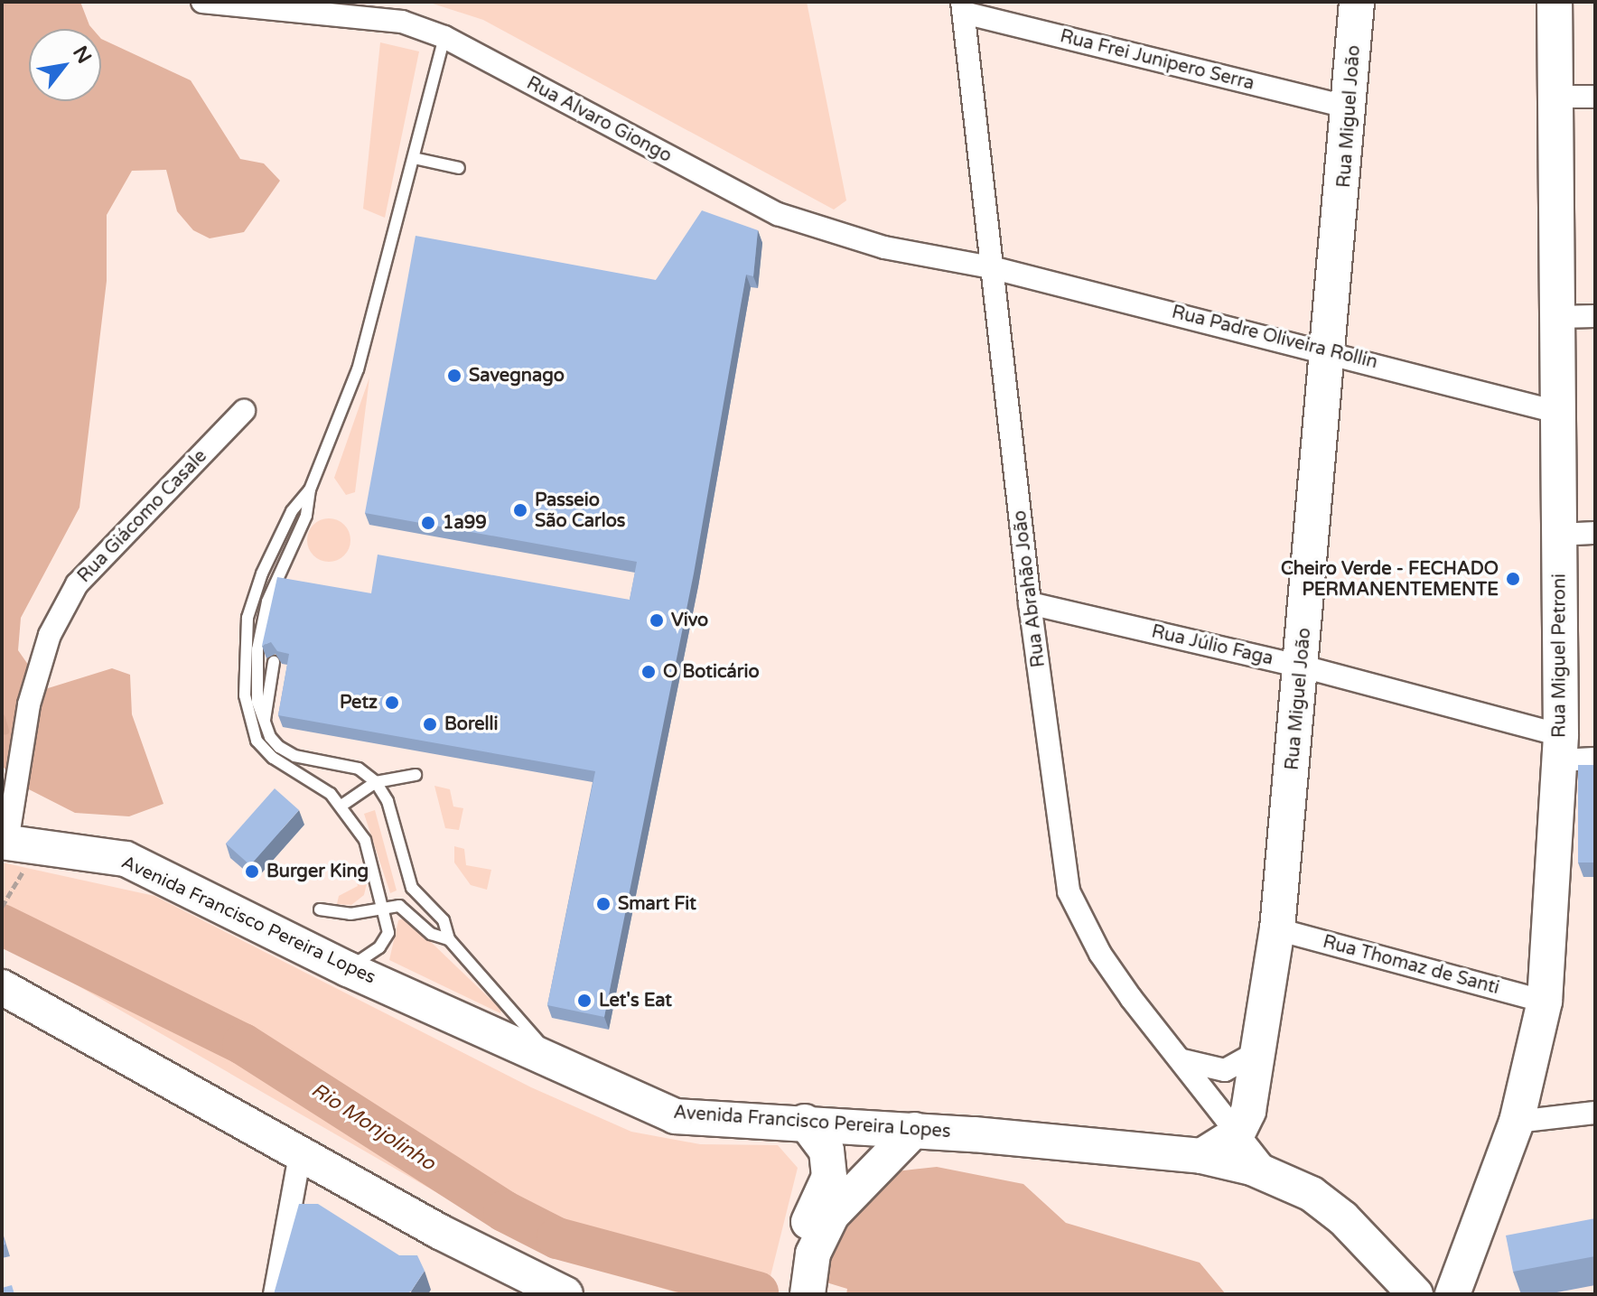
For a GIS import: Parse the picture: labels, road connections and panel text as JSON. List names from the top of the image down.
{
  "streets": {
    "main road": ["Rua Miguel João", "Rua Miguel Petroni", "Avenida Francisco Pereira Lopes"],
    "street": [
      "Rua Frei Junipero Serra",
      "Rua Alvaro Giongo",
      "Rua Padre Oliveira Rollin",
      "Rua Giácomo Casale",
      "Rua Abrahão João",
      "Rua Júlio Faga",
      "Rua Thomaz de Santi"
    ]
  },
  "crossings": [
    ["Rua Frei Junipero Serra", "Rua Miguel João"],
    ["Rua Frei Junipero Serra", "Rua Abrahão João"],
    ["Rua Miguel João", "Rua Padre Oliveira Rollin"],
    ["Rua Miguel João", "Rua Abrahão João"],
    ["Rua Miguel João", "Rua Júlio Faga"],
    ["Rua Miguel João", "Rua Thomaz de Santi"],
    ["Rua Alvaro Giongo", "Rua Padre Oliveira Rollin"],
    ["Rua Alvaro Giongo", "Rua Abrahão João"],
    ["Rua Padre Oliveira Rollin", "Rua Abrahão João"],
    ["Rua Padre Oliveira Rollin", "Rua Miguel Petroni"],
    ["Rua Giácomo Casale", "Avenida Francisco Pereira Lopes"],
    ["Rua Abrahão João", "Rua Júlio Faga"],
    ["Rua Abrahão João", "Avenida Francisco Pereira Lopes"],
    ["Rua Júlio Faga", "Rua Miguel Petroni"],
    ["Rua Miguel Petroni", "Rua Thomaz de Santi"]
  ],
  "water": ["Rio Monjolinho"],
  "places": [
    "Savegnago",
    "Passeio São Carlos",
    "1a99",
    "Cheiro Verde - FECHADO PERMANENTEMENTE",
    "Vivo",
    "O Boticário",
    "Petz",
    "Borelli",
    "Burger King",
    "Smart Fit",
    "Let's Eat"
  ],
  "north": "top right"
}
